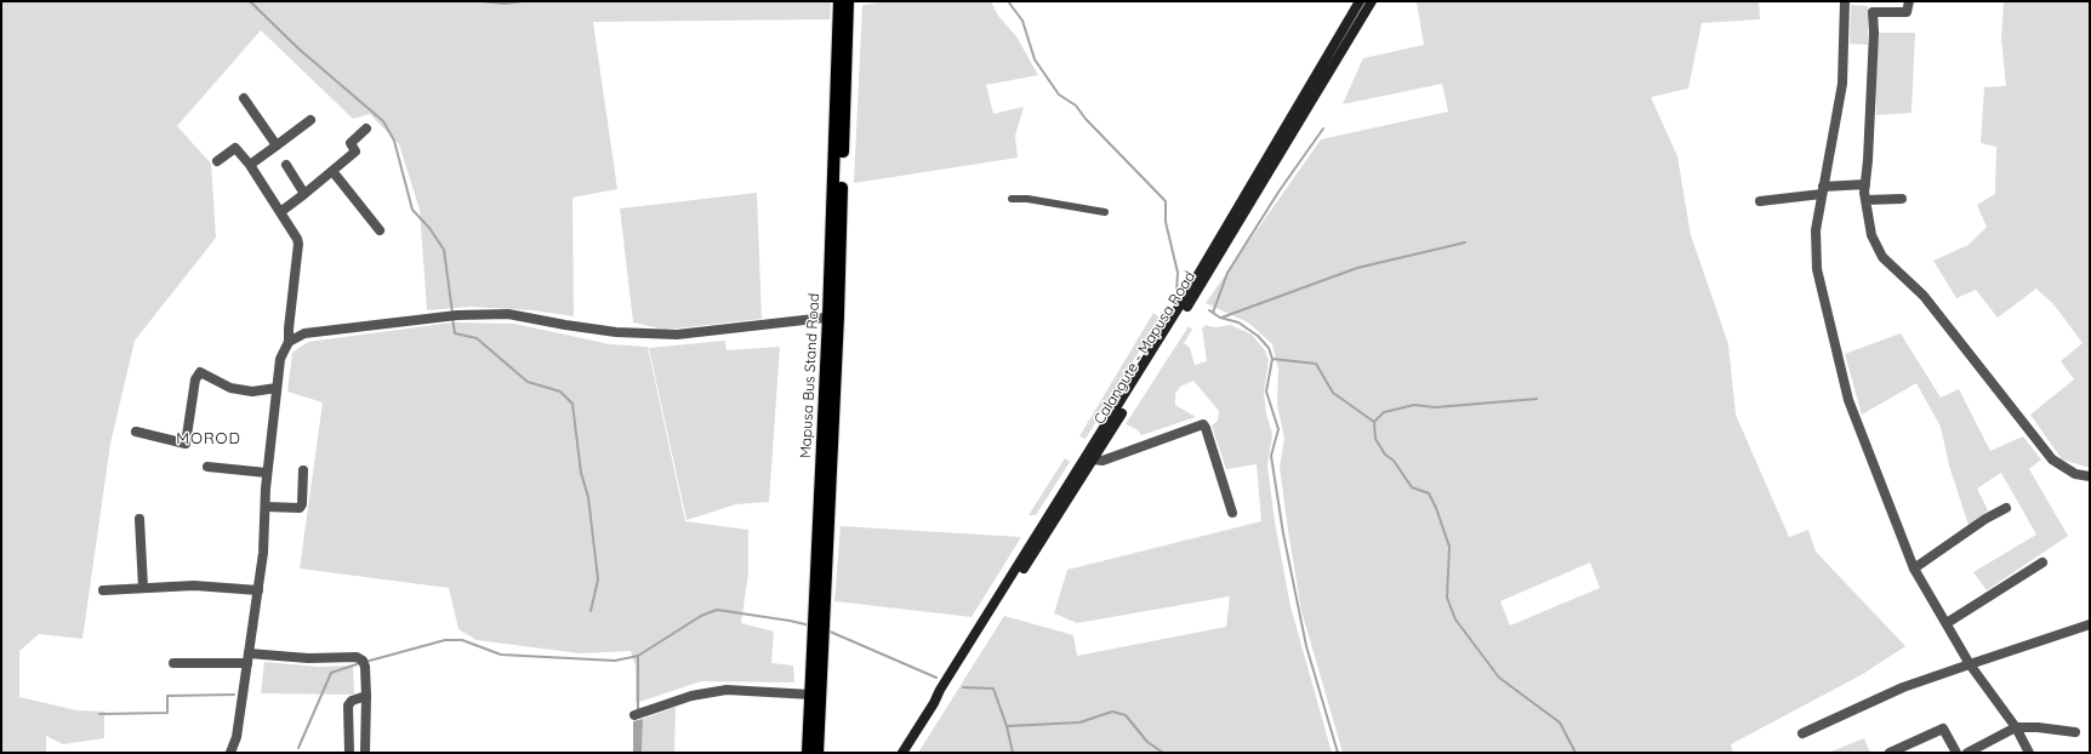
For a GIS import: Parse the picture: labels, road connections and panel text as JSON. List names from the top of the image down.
{
  "streets": {
    "main road": ["Calangute - Mapusa Road", "Mapusa Bus Stand Road"]
  },
  "districts": ["MOROD"]
}
